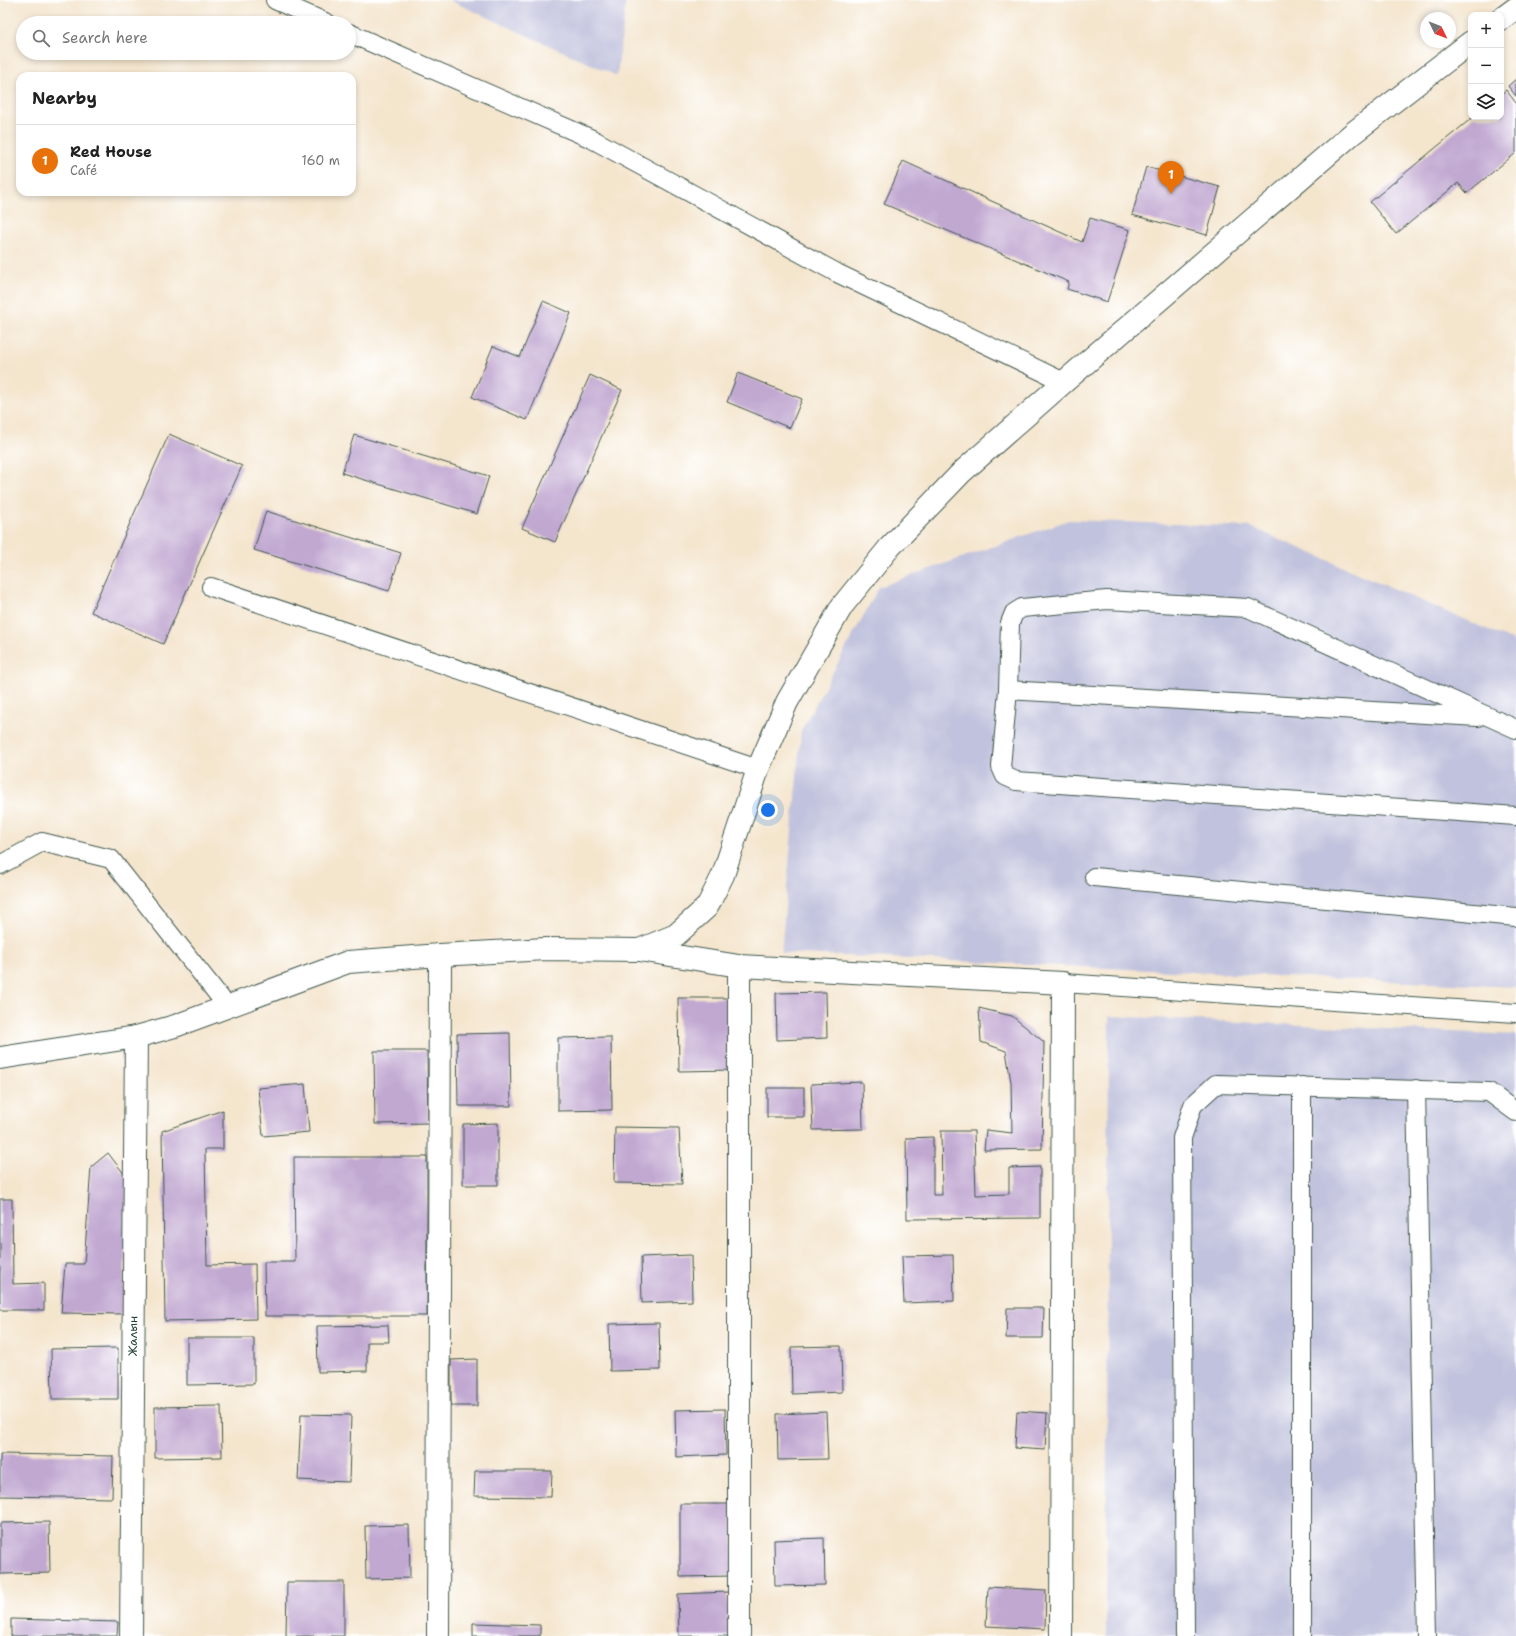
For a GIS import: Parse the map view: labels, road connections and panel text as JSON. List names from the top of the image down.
{
  "streets": {
    "street": ["Жалын"]
  },
  "north": "bottom right",
  "page": {
    "map_buttons": ["+", "−"],
    "search": "Search here",
    "heading": "Nearby",
    "list": [
      {
        "mark": "1",
        "name": "Red House",
        "note": "Café",
        "value": "160 m"
      }
    ],
    "pins": "1"
  }
}
